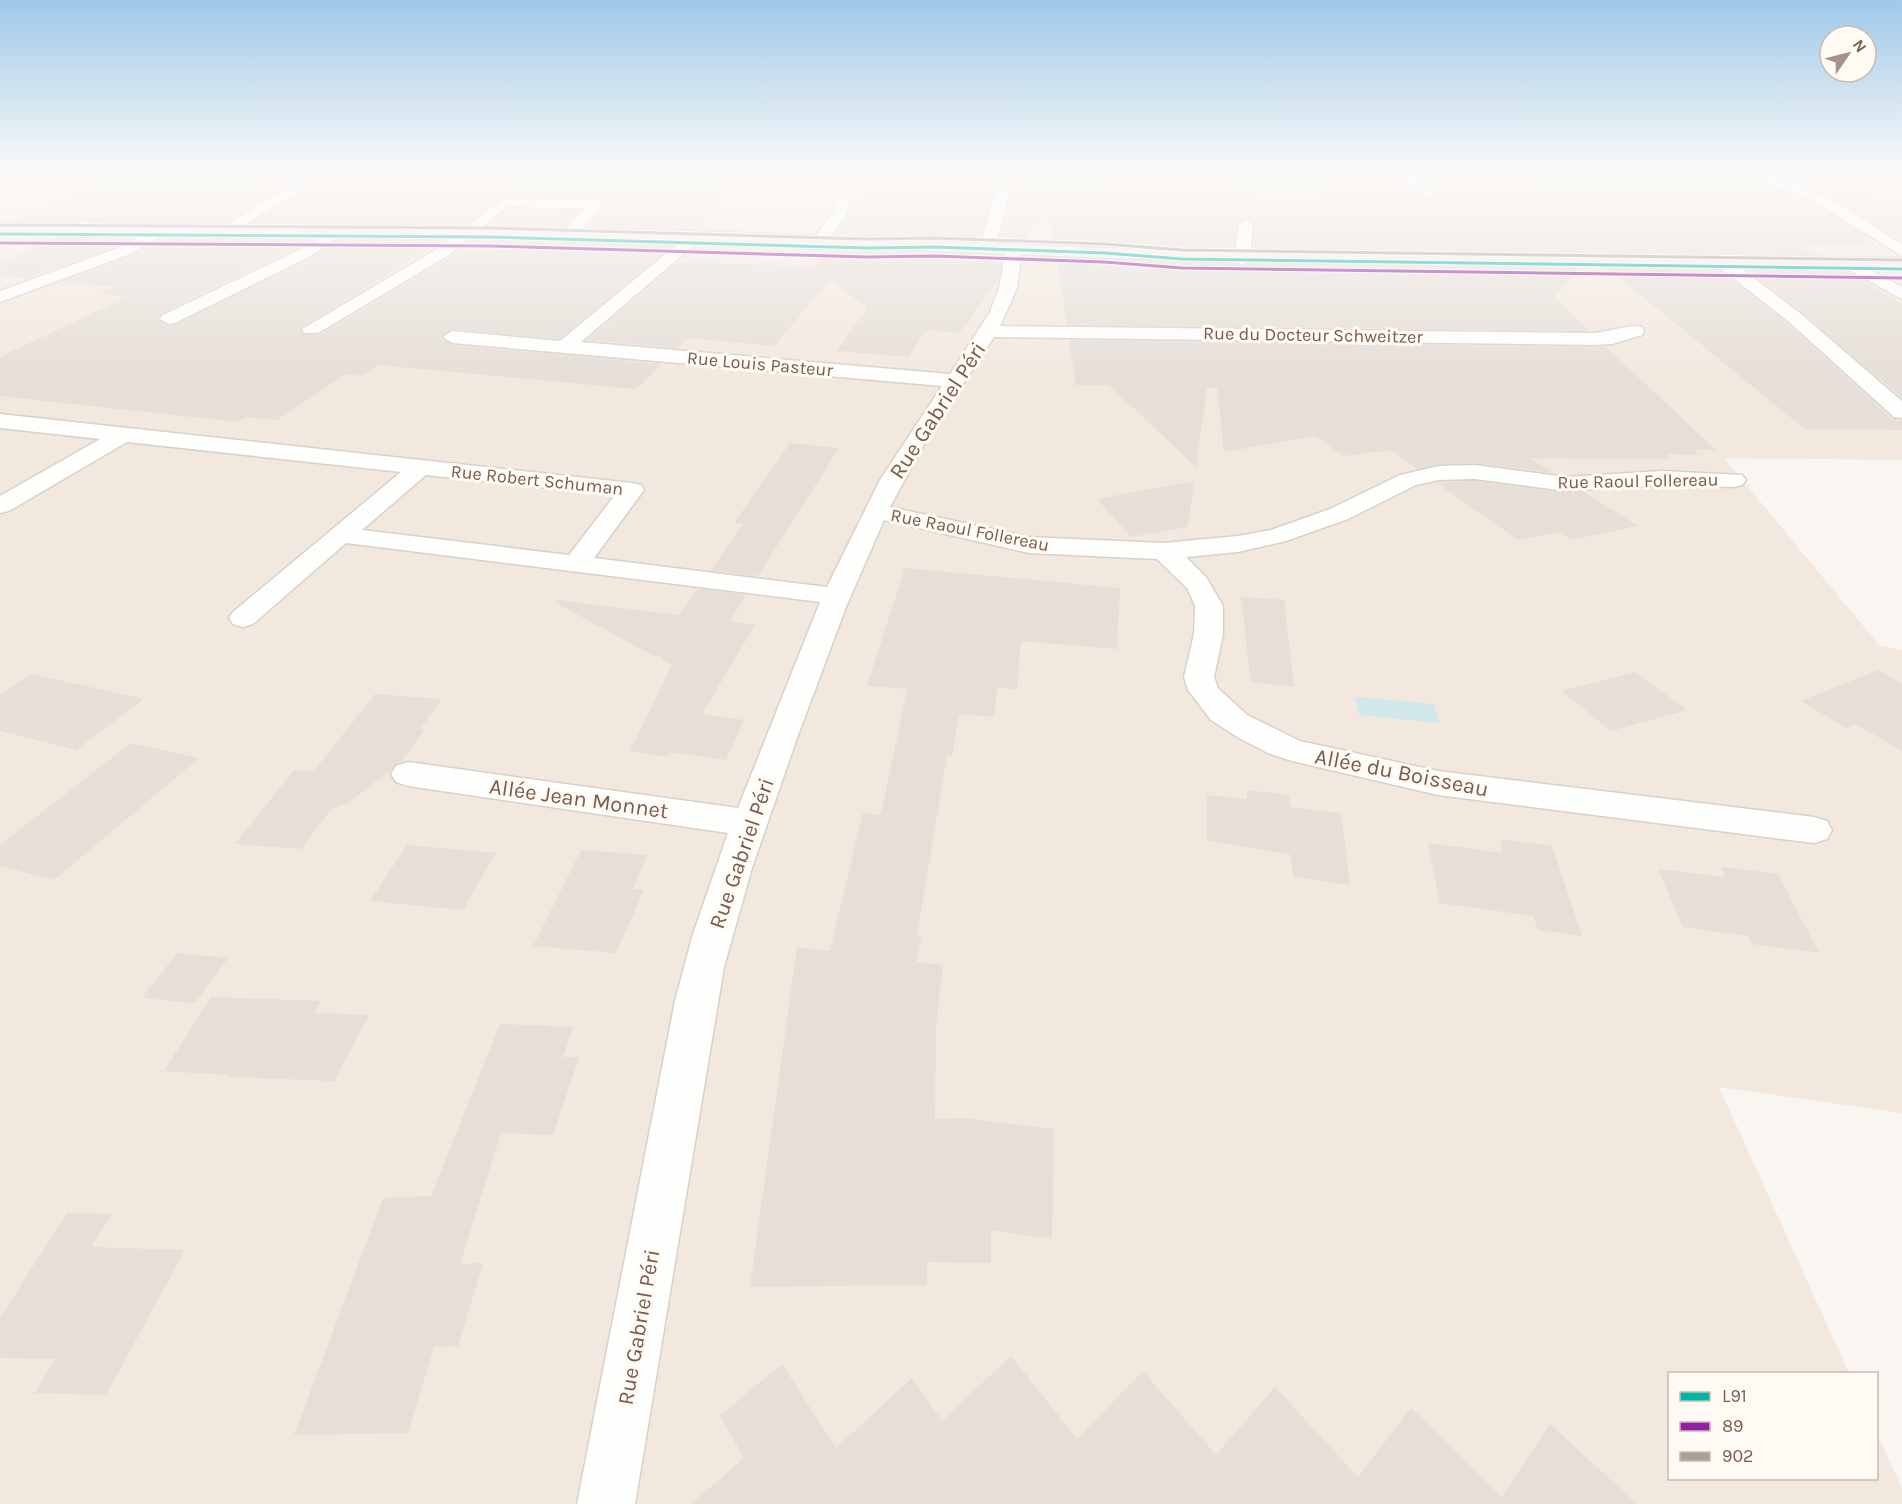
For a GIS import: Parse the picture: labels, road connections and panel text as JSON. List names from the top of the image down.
{
  "streets": {
    "street": [
      "Rue du Docteur Schweitzer",
      "Rue Louis Pasteur",
      "Rue Gabriel Péri",
      "Rue Robert Schuman",
      "Rue Raoul Follereau",
      "Allée du Boisseau",
      "Allée Jean Monnet"
    ]
  },
  "crossings": [
    ["Rue du Docteur Schweitzer", "Rue Gabriel Péri"],
    ["Rue Louis Pasteur", "Rue Gabriel Péri"],
    ["Rue Gabriel Péri", "Rue Raoul Follereau"],
    ["Rue Gabriel Péri", "Allée Jean Monnet"],
    ["Rue Raoul Follereau", "Allée du Boisseau"]
  ],
  "lines": ["transit line L91", "transit line 902", "transit line 89"],
  "legend": ["L91", "89", "902"],
  "north": "top right"
}
